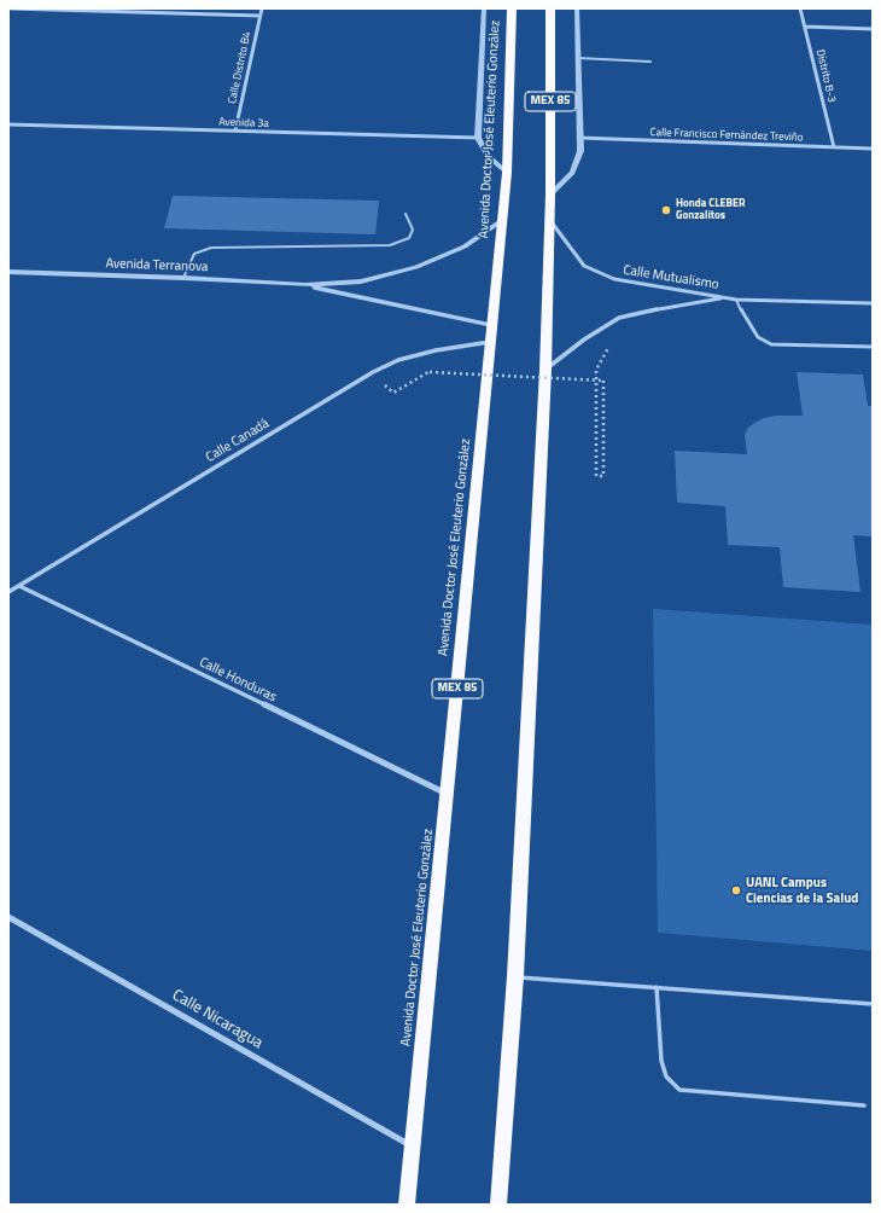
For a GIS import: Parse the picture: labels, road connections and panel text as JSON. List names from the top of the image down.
{
  "streets": {
    "highway": ["MEX 85", "Avenida Doctor José Eleuterio González"],
    "street": [
      "Calle Distrito B4",
      "Distrito B-3",
      "Avenida 3a",
      "Calle Francisco Fernández Treviño",
      "Avenida Terranova",
      "Calle Mutualismo",
      "Calle Canadá",
      "Calle Honduras",
      "Calle Nicaragua"
    ]
  },
  "crossings": [
    ["Calle Distrito B4", "Avenida 3a"],
    ["Distrito B-3", "Calle Francisco Fernández Treviño"],
    ["MEX 85", "Calle Mutualismo"],
    ["Avenida Doctor José Eleuterio González", "Avenida Terranova"],
    ["Avenida Doctor José Eleuterio González", "Calle Canadá"],
    ["Avenida Doctor José Eleuterio González", "Calle Honduras"],
    ["Avenida Doctor José Eleuterio González", "Calle Nicaragua"],
    ["Calle Canadá", "Calle Honduras"]
  ],
  "places": ["Honda CLEBER Gonzalitos", "UANL Campus Ciencias de la Salud"]
}
